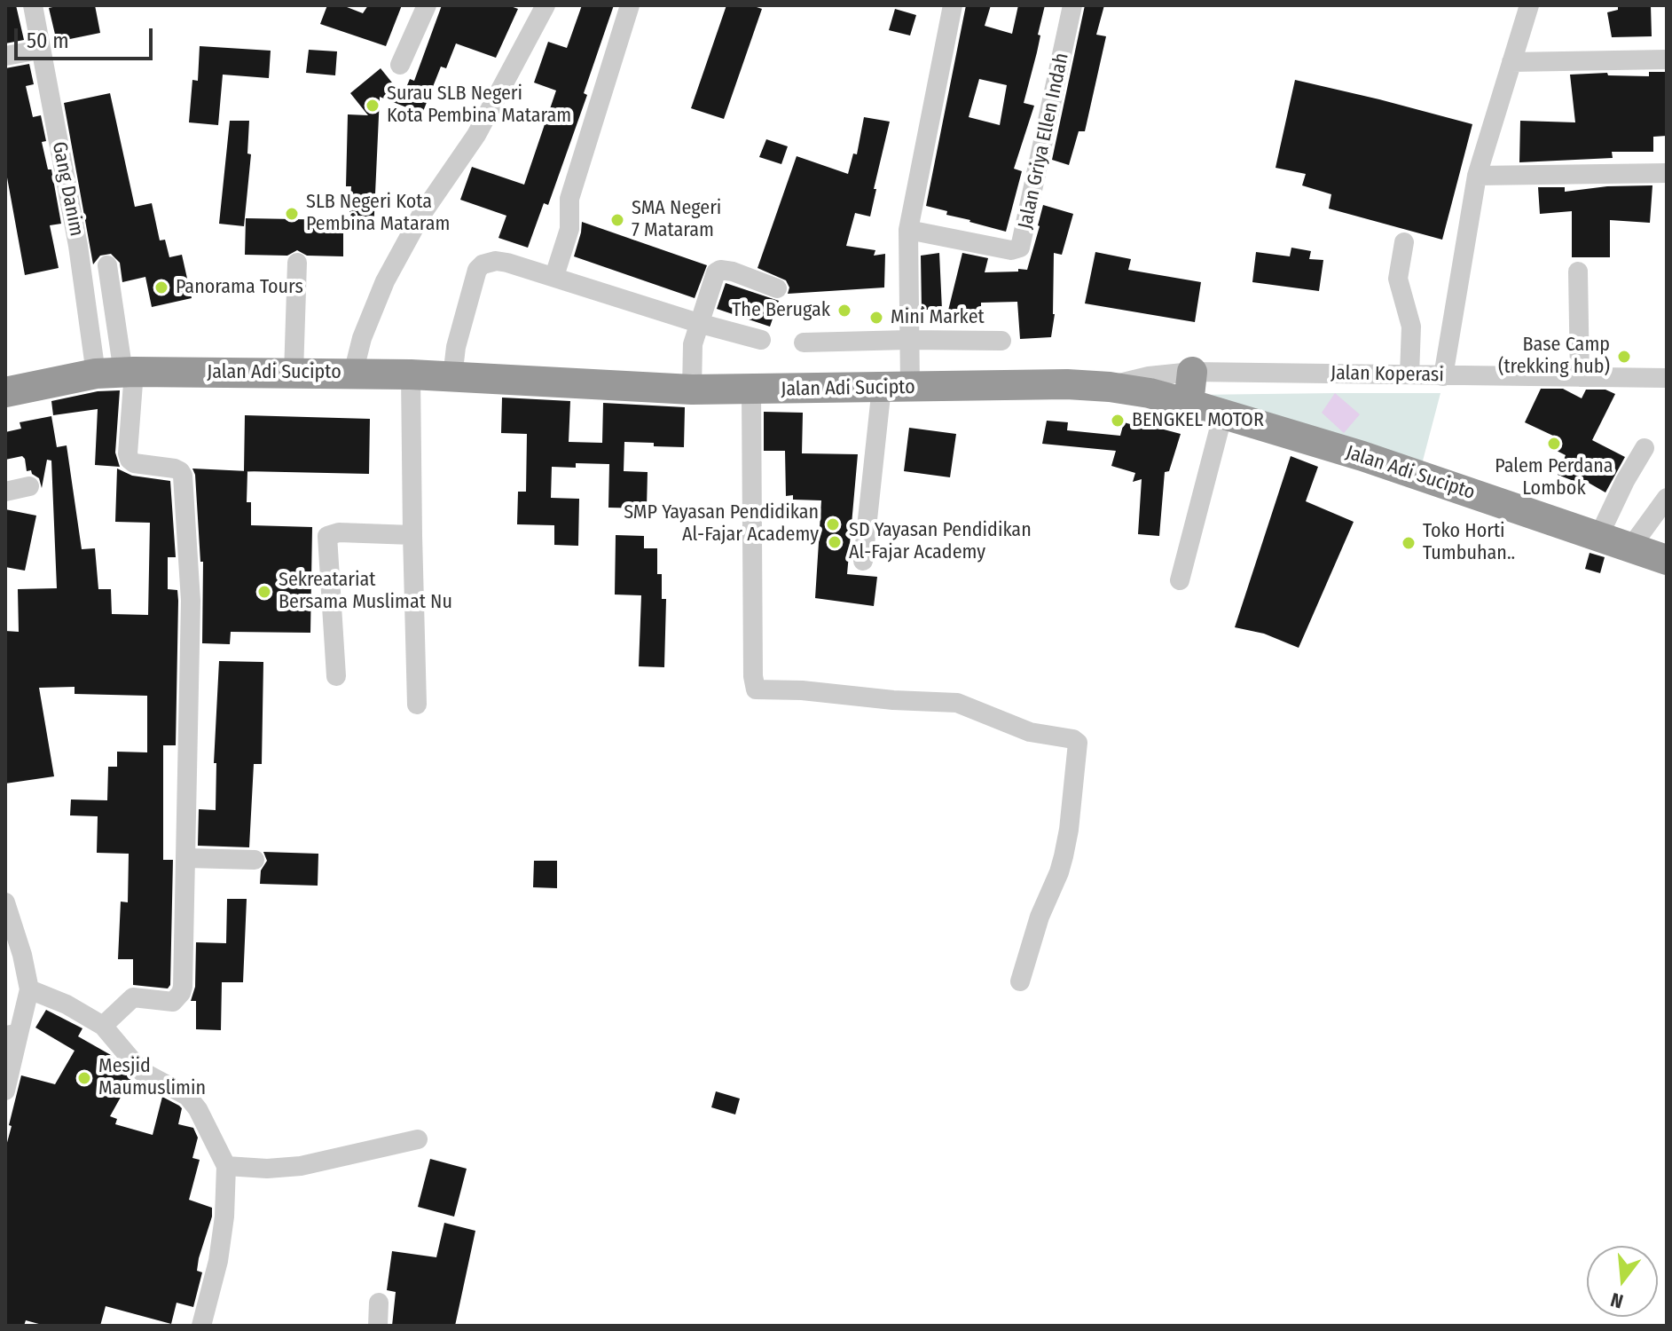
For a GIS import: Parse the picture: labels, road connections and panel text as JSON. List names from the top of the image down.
{
  "streets": {
    "highway": ["Jalan Adi Sucipto"],
    "street": ["Jalan Griya Ellen Indah", "Gang Danim", "Jalan Koperasi"]
  },
  "crossings": [
    ["Gang Danim", "Jalan Adi Sucipto"],
    ["Jalan Adi Sucipto", "Jalan Koperasi"]
  ],
  "places": [
    "Surau SLB Negeri Kota Pembina Mataram",
    "SLB Negeri Kota Pembina Mataram",
    "SMA Negeri 7 Mataram",
    "Panorama Tours",
    "The Berugak",
    "Mini Market",
    "Base Camp (trekking hub)",
    "BENGKEL MOTOR",
    "Palem Perdana Lombok",
    "SMP Yayasan Pendidikan Al-Fajar Academy",
    "SD Yayasan Pendidikan Al-Fajar Academy",
    "Toko Horti Tumbuhan..",
    "Sekreatariat Bersama Muslimat Nu",
    "Mesjid Maumuslimin"
  ],
  "scale_bar": "50 m",
  "north": "bottom"
}
